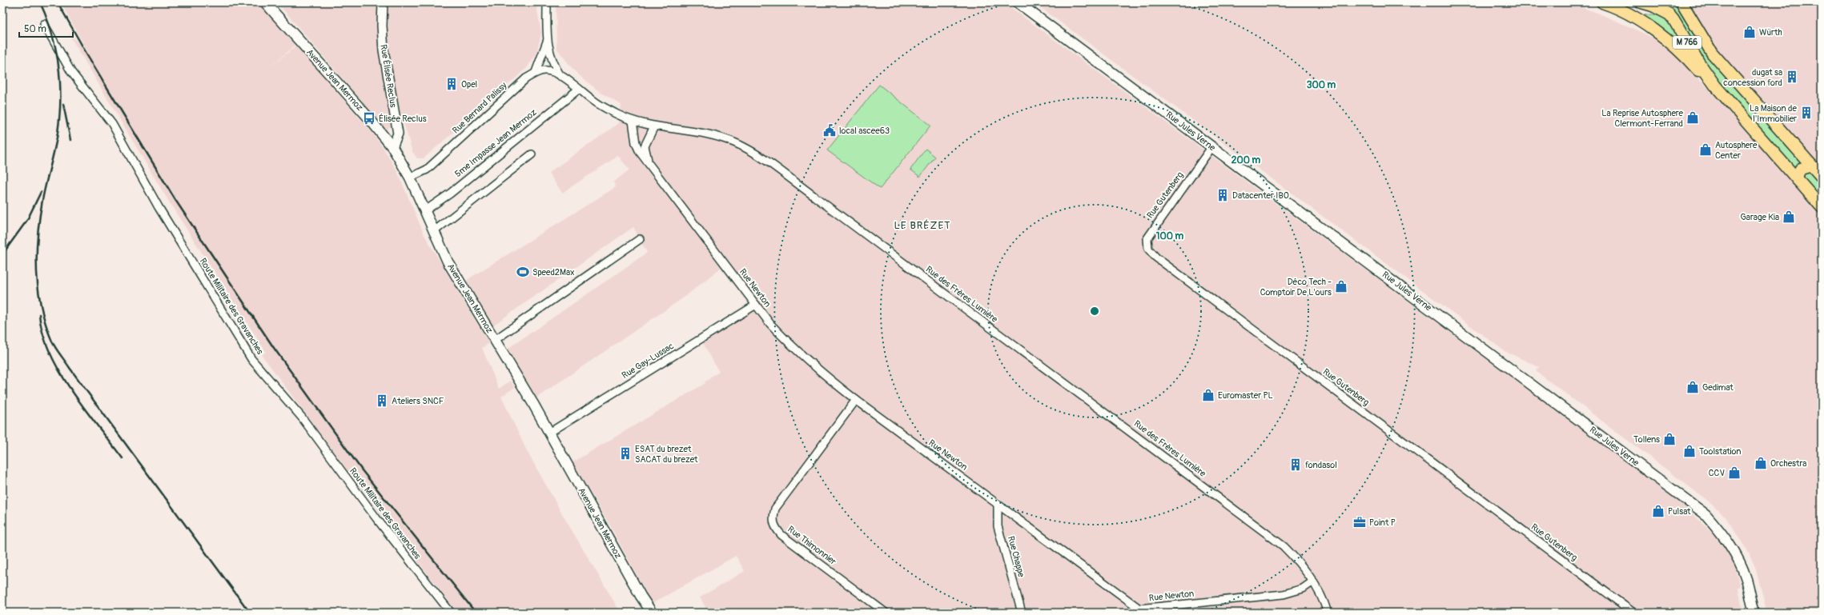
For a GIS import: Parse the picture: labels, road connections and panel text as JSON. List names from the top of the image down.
{
  "streets": {
    "main road": ["M 766", "Avenue Jean Mermoz", "Rue Jules Verne"],
    "street": [
      "Rue Élisée Reclus",
      "Rue Bernard Palissy",
      "5me Impasse Jean Mermoz",
      "Rue Gutenberg",
      "Rue Newton",
      "Rue des Frères Lumière",
      "Route Militaire des Gravanches",
      "Rue Gay-Lussac",
      "Rue Thimonnier",
      "Rue Chappe"
    ]
  },
  "crossings": [
    ["Rue Élisée Reclus", "Avenue Jean Mermoz"],
    ["Avenue Jean Mermoz", "Rue Bernard Palissy"],
    ["Avenue Jean Mermoz", "5me Impasse Jean Mermoz"],
    ["Avenue Jean Mermoz", "Rue Gay-Lussac"],
    ["Rue Bernard Palissy", "Rue des Frères Lumière"],
    ["Rue Jules Verne", "Rue Gutenberg"],
    ["5me Impasse Jean Mermoz", "Rue des Frères Lumière"],
    ["Rue Newton", "Rue des Frères Lumière"],
    ["Rue Newton", "Rue Gay-Lussac"],
    ["Rue Newton", "Rue Thimonnier"],
    ["Rue Newton", "Rue Chappe"]
  ],
  "districts": ["LE BRÉZET"],
  "places": {
    "shop": [
      "Würth",
      "La Reprise Autosphere Clermont-Ferrand",
      "Autosphere Center",
      "Garage Kia",
      "Déco Tech - Comptoir De L'ours",
      "Gedimat",
      "Euromaster PL",
      "Tollens",
      "Toolstation",
      "Orchestra",
      "CCV",
      "Pulsat"
    ],
    "building": [
      "dugat sa concession ford",
      "Opel",
      "La Maison de l'Immobilier",
      "Datacenter IBO",
      "Ateliers SNCF",
      "ESAT du brezet SACAT du brezet",
      "fondasol"
    ],
    "bus stop": ["Élisée Reclus"],
    "public building": ["local ascee63"],
    "sports": ["Speed2Max"],
    "office": ["Point P"]
  },
  "scale_bar": "50 m",
  "rings": ["300 m", "200 m", "100 m"]
}
